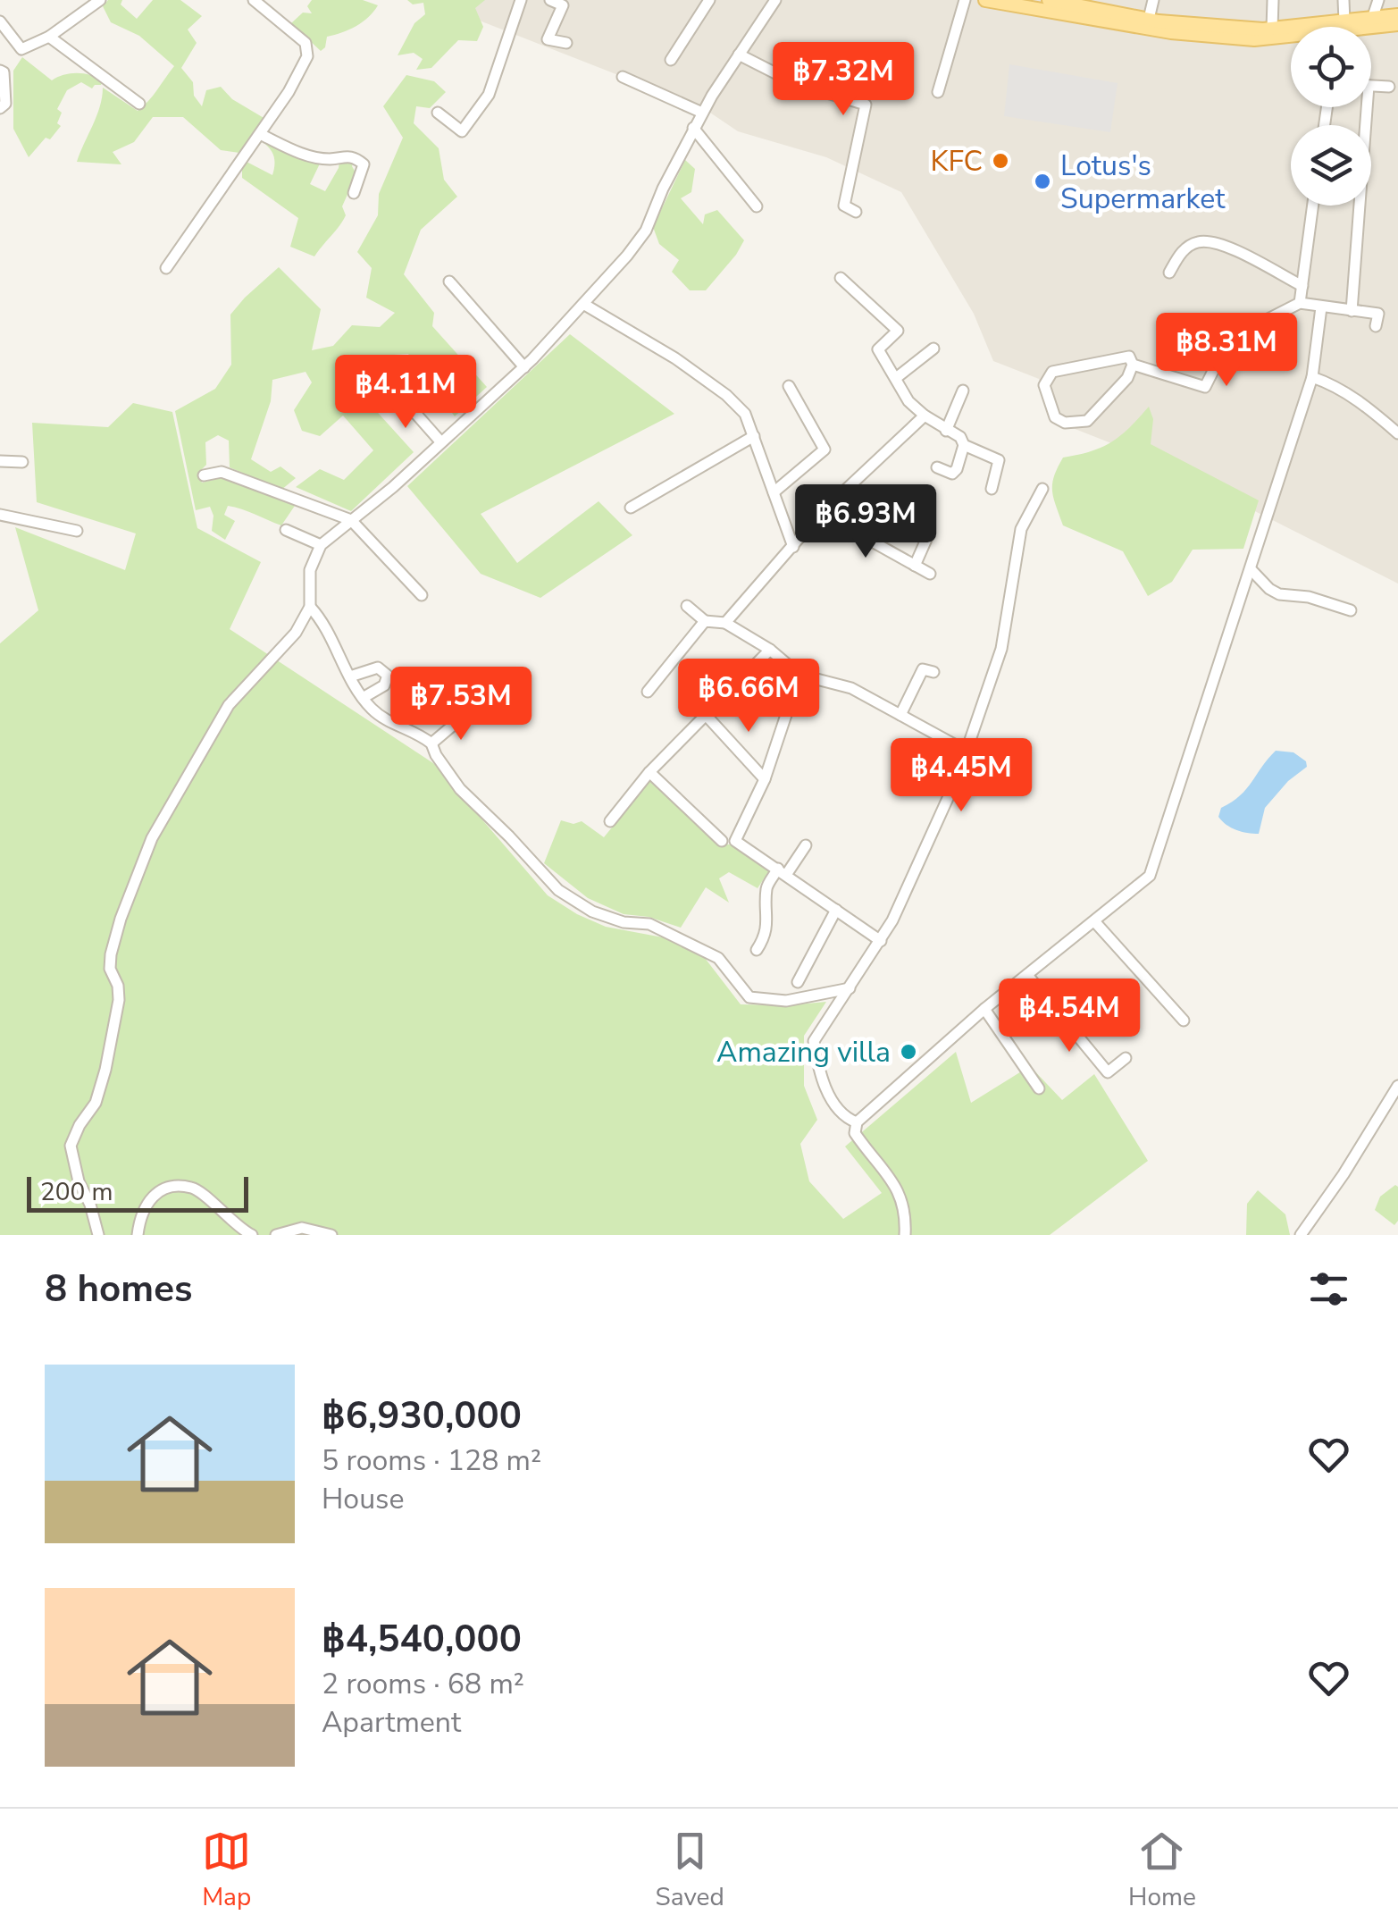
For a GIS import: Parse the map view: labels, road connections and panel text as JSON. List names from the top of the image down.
{
  "places": ["KFC", "Lotus's Supermarket", "Amazing villa"],
  "scale_bar": "200 m",
  "page": {
    "price": [
      "฿7.32M",
      "฿8.31M",
      "฿4.11M",
      "฿6.93M",
      "฿6.66M",
      "฿7.53M",
      "฿4.45M",
      "฿4.54M"
    ],
    "scale": "200 m",
    "heading": "8 homes",
    "list": [
      {
        "name": "฿6,930,000",
        "note": "5 rooms · 128 m² · House"
      },
      {
        "name": "฿4,540,000",
        "note": "2 rooms · 68 m² · Apartment"
      }
    ],
    "tabs": ["Map", "Saved", "Home"]
  }
}
